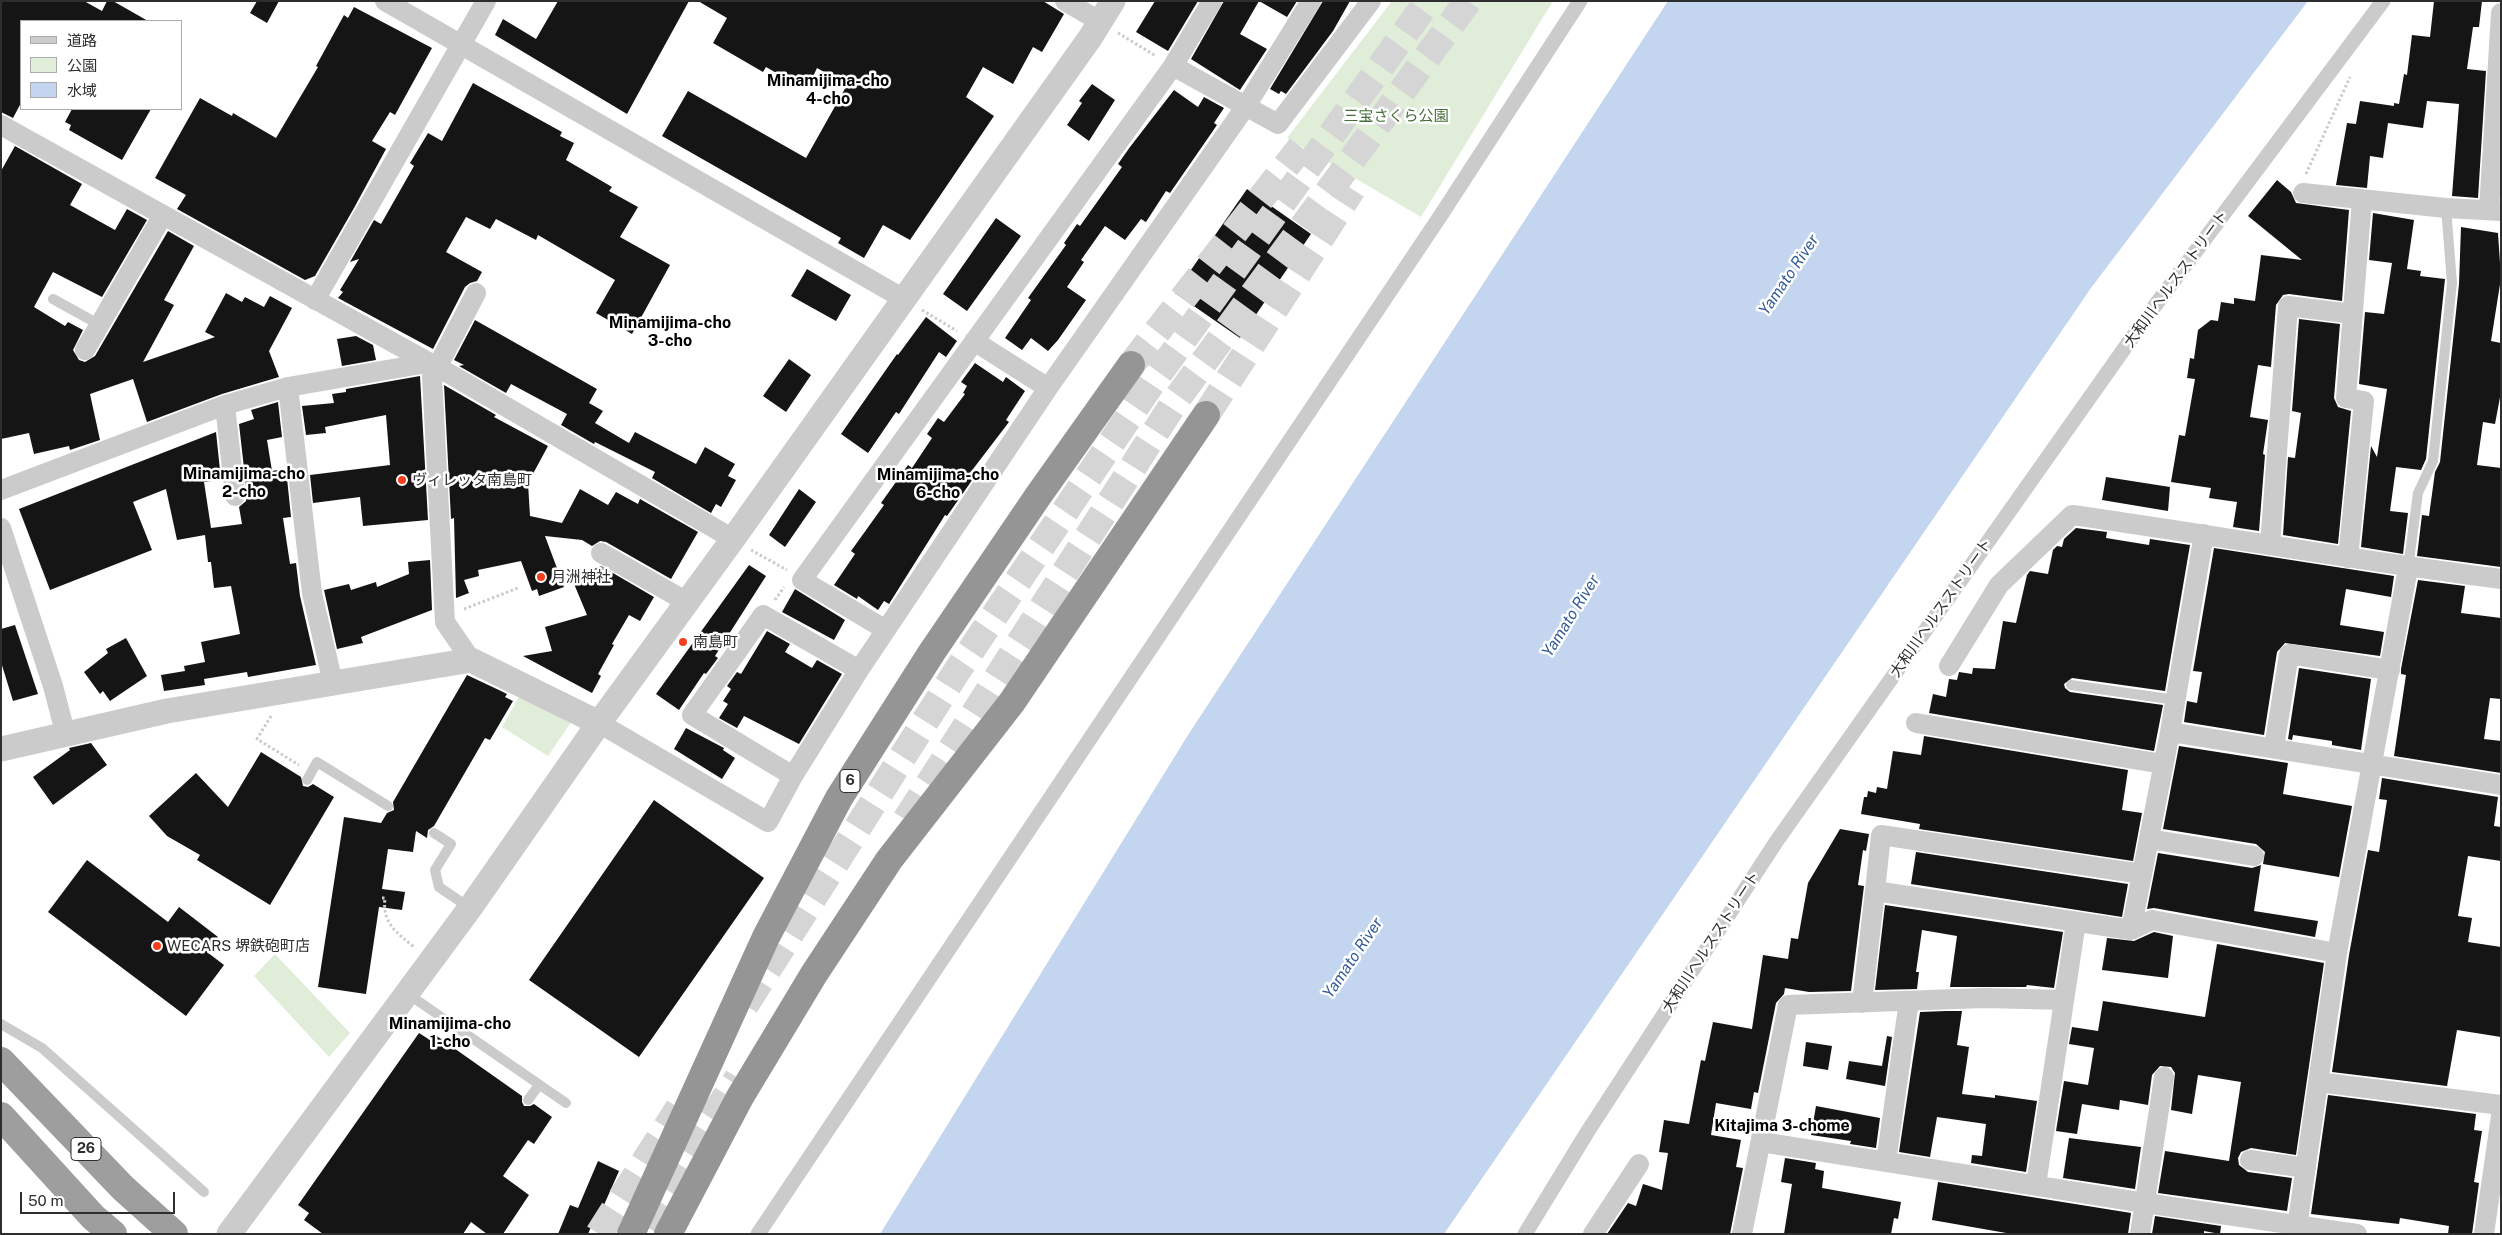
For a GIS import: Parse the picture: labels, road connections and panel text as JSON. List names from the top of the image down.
{
  "streets": {
    "highway": ["6", "26"],
    "street": ["大和川ヘルスストリート"]
  },
  "districts": [
    "Minamijima-cho 4-cho",
    "Minamijima-cho 3-cho",
    "Minamijima-cho 2-cho",
    "Minamijima-cho 6-cho",
    "Minamijima-cho 1-cho",
    "Kitajima 3-chome"
  ],
  "water": ["Yamato River"],
  "parks": ["三宝さくら公園"],
  "places": [
    "ヴィレッタ南島町",
    "月洲神社",
    "南島町",
    "WECARS 堺鉄砲町店"
  ],
  "legend": ["道路", "公園", "水域"],
  "scale_bar": "50 m"
}
